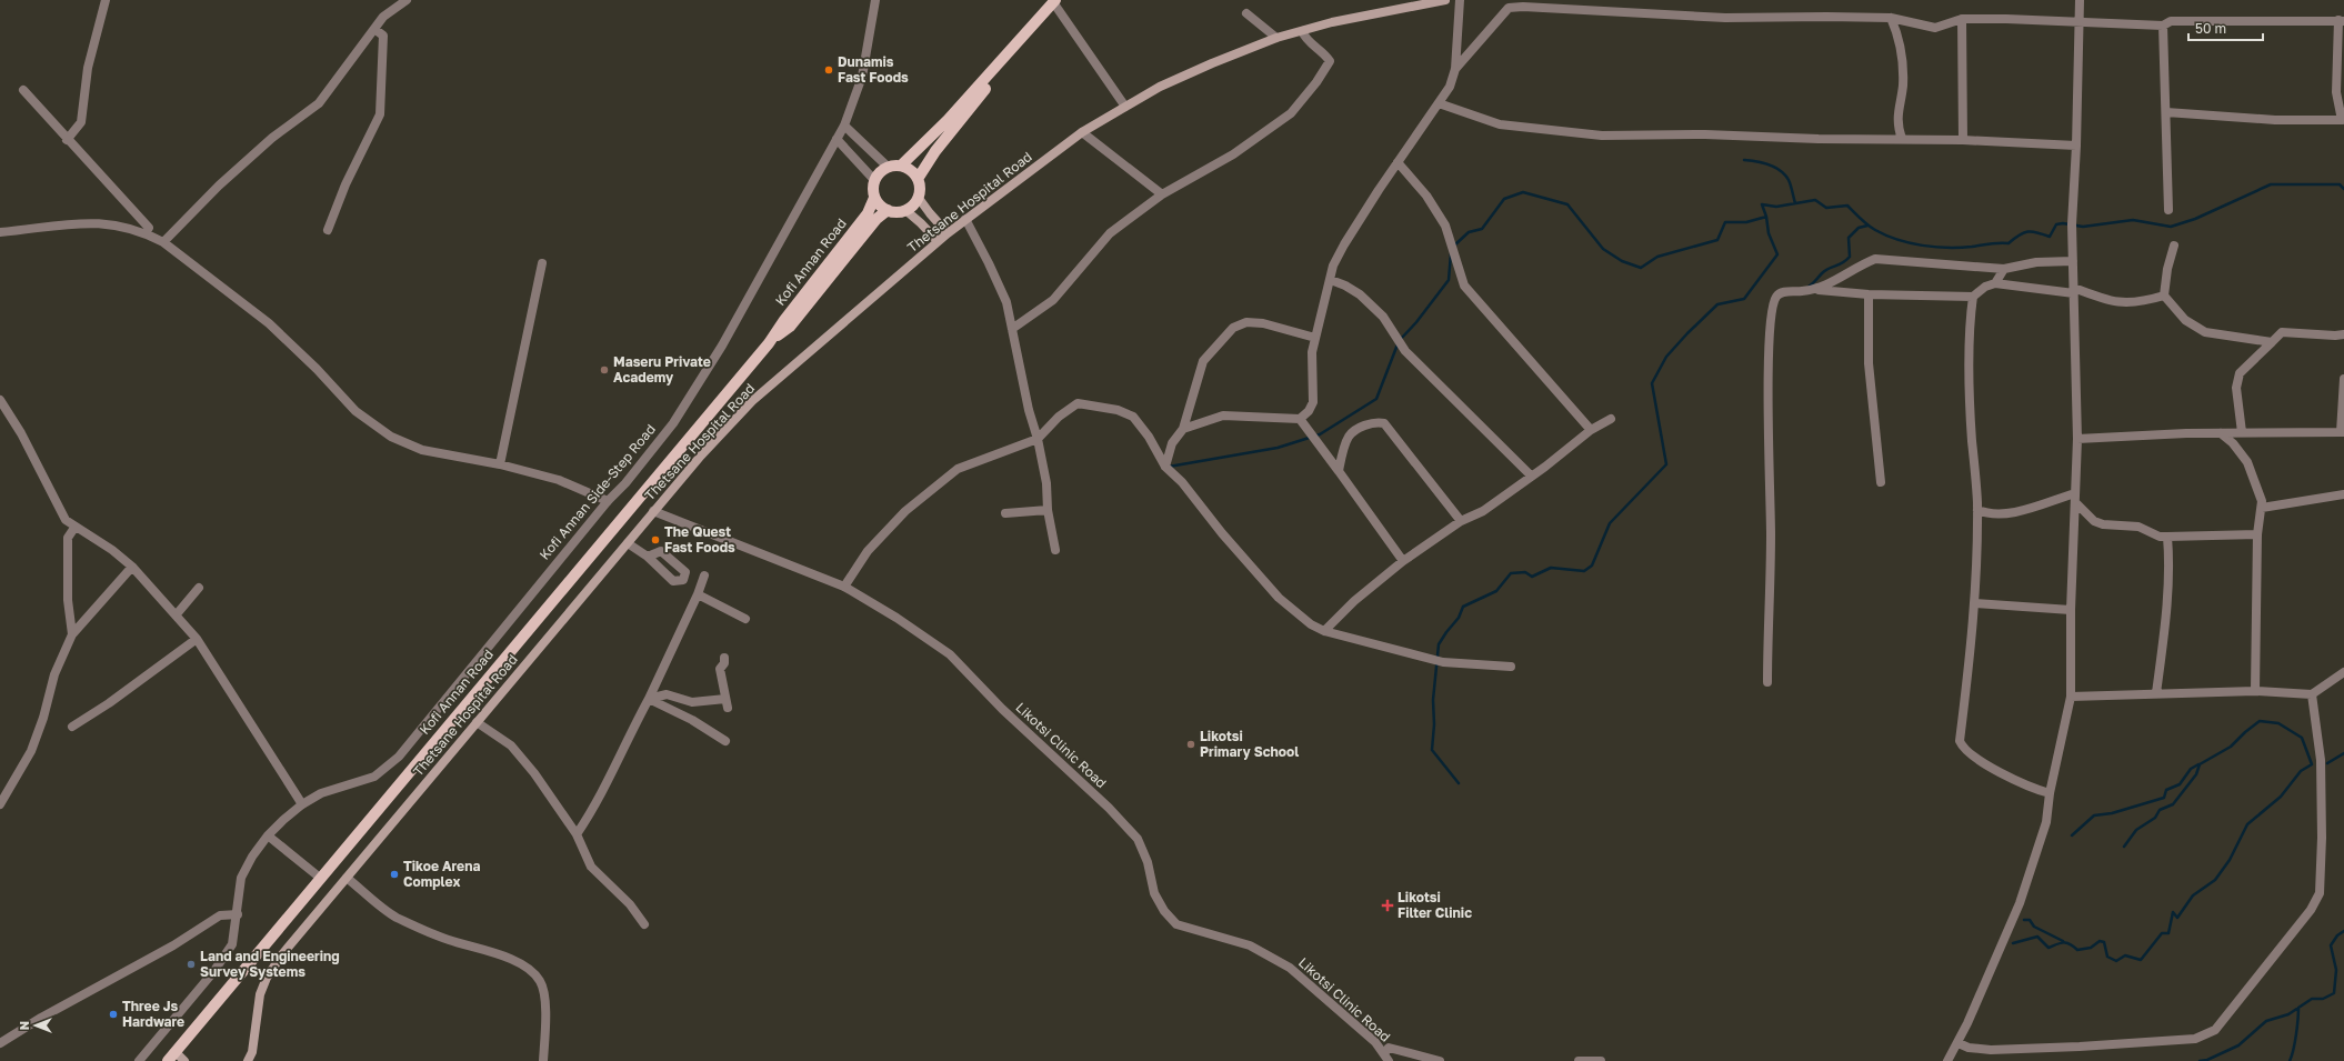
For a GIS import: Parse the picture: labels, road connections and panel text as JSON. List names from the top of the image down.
{
  "streets": {
    "main road": ["Thetsane Hospital Road", "Kofi Annan Road"],
    "street": ["Kofi Annan Side-Step Road", "Likotsi Clinic Road"]
  },
  "crossings": [
    ["Thetsane Hospital Road", "Likotsi Clinic Road"]
  ],
  "places": {
    "other": [
      "Dunamis Fast Foods",
      "Maseru Private Academy",
      "The Quest Fast Foods",
      "Likotsi Primary School",
      "Tikoe Arena Complex",
      "Land and Engineering Survey Systems",
      "Three Js Hardware"
    ],
    "health": ["Likotsi Filter Clinic"]
  },
  "scale_bar": "50 m",
  "north": "left"
}
